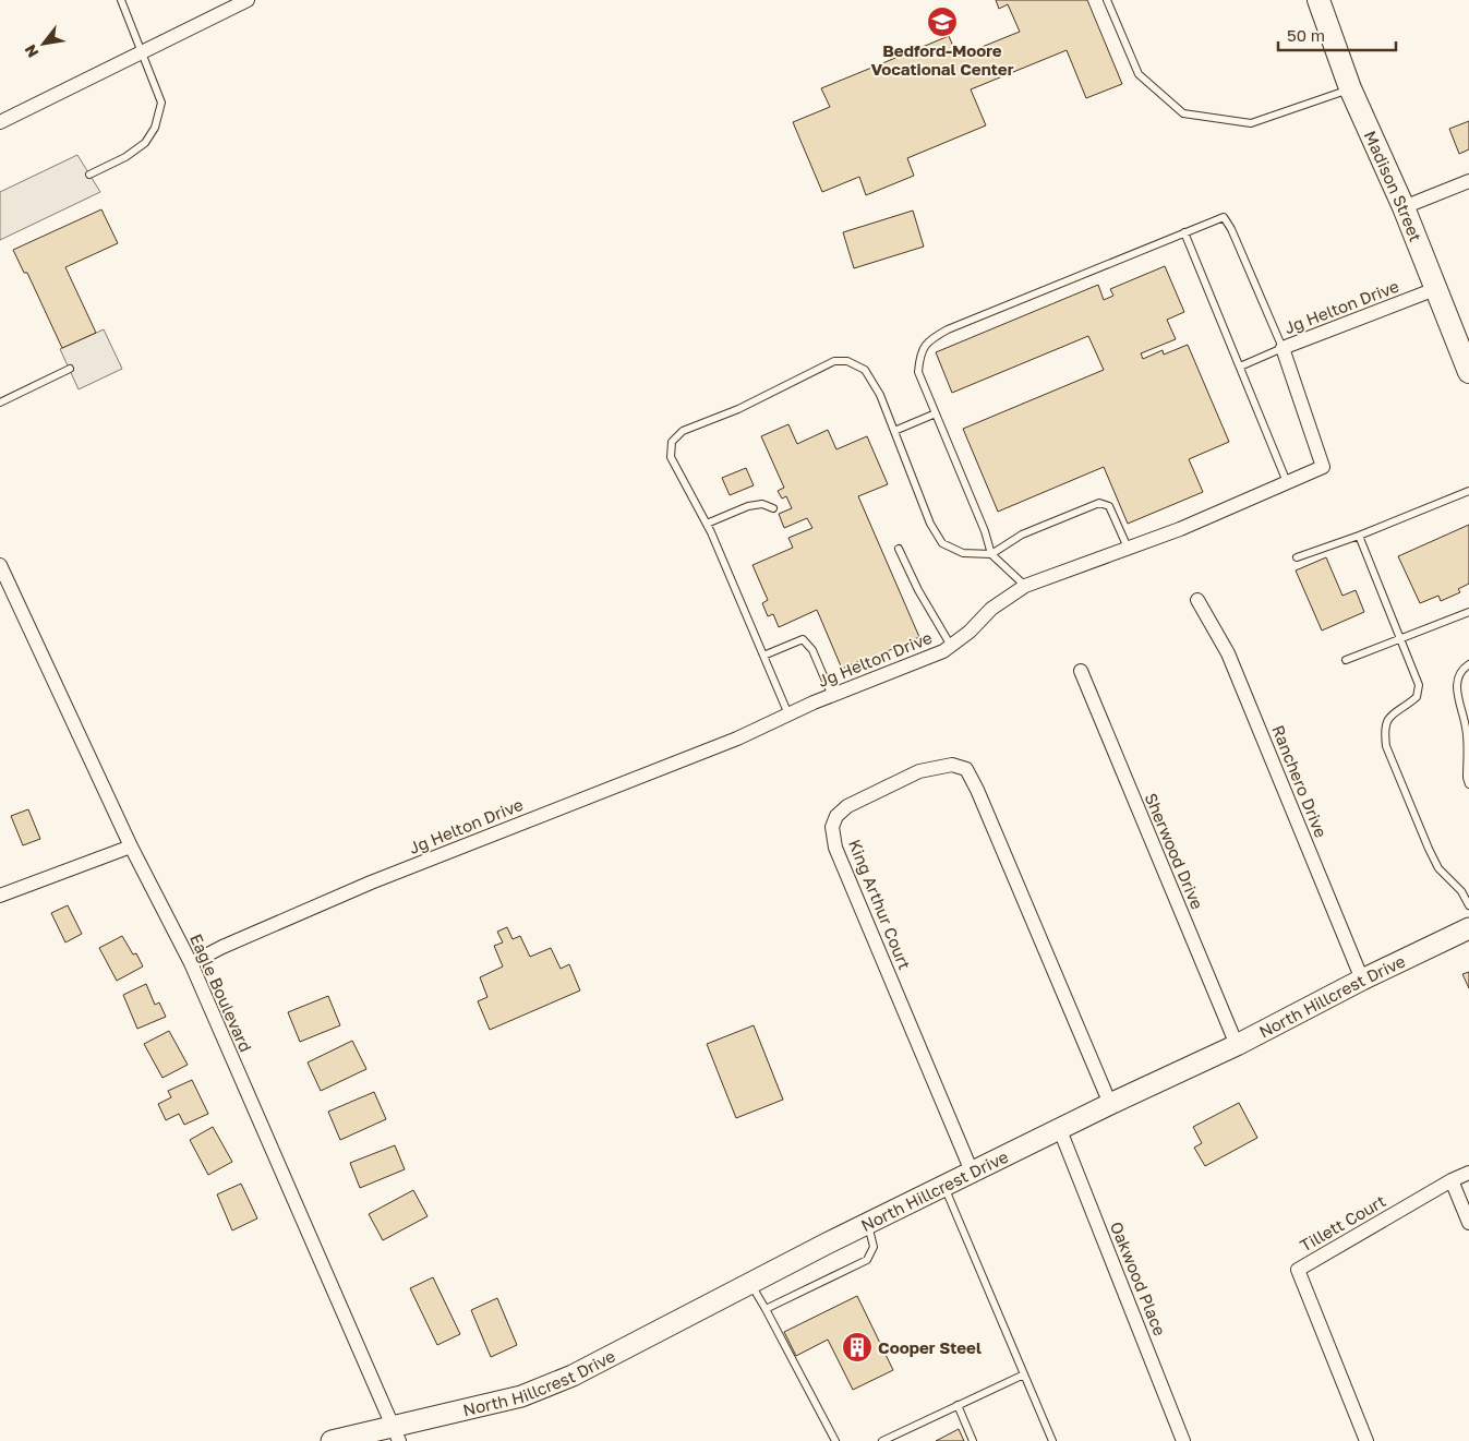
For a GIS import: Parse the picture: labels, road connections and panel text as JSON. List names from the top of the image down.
{
  "streets": {
    "main road": ["Madison Street"],
    "street": [
      "Jg Helton Drive",
      "Ranchero Drive",
      "Sherwood Drive",
      "King Arthur Court",
      "Eagle Boulevard",
      "North Hillcrest Drive",
      "Tillett Court",
      "Oakwood Place"
    ]
  },
  "crossings": [
    ["Madison Street", "Jg Helton Drive"],
    ["Jg Helton Drive", "Eagle Boulevard"],
    ["Ranchero Drive", "North Hillcrest Drive"],
    ["Sherwood Drive", "North Hillcrest Drive"],
    ["King Arthur Court", "North Hillcrest Drive"],
    ["Eagle Boulevard", "North Hillcrest Drive"],
    ["North Hillcrest Drive", "Oakwood Place"]
  ],
  "places": {
    "school or university": ["Bedford-Moore Vocational Center"],
    "building": ["Cooper Steel"]
  },
  "scale_bar": "50 m",
  "north": "bottom left"
}
